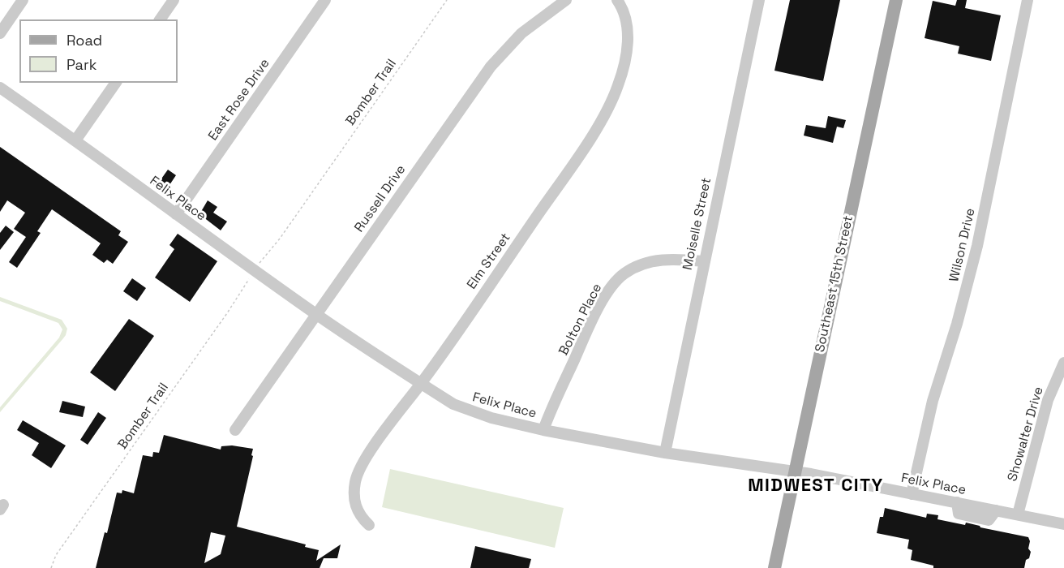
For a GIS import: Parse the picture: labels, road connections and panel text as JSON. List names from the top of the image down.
{
  "streets": {
    "main road": ["Southeast 15th Street"],
    "street": [
      "East Rose Drive",
      "Felix Place",
      "Russell Drive",
      "Moiselle Street",
      "Wilson Drive",
      "Elm Street",
      "Bolton Place",
      "Showalter Drive"
    ],
    "path": ["Bomber Trail"]
  },
  "crossings": [
    ["East Rose Drive", "Felix Place"],
    ["Felix Place", "Russell Drive"],
    ["Felix Place", "Moiselle Street"],
    ["Felix Place", "Wilson Drive"],
    ["Felix Place", "Elm Street"],
    ["Felix Place", "Southeast 15th Street"],
    ["Felix Place", "Bolton Place"],
    ["Felix Place", "Showalter Drive"],
    ["Moiselle Street", "Bolton Place"]
  ],
  "districts": ["MIDWEST CITY"],
  "legend": ["Road", "Park"]
}
